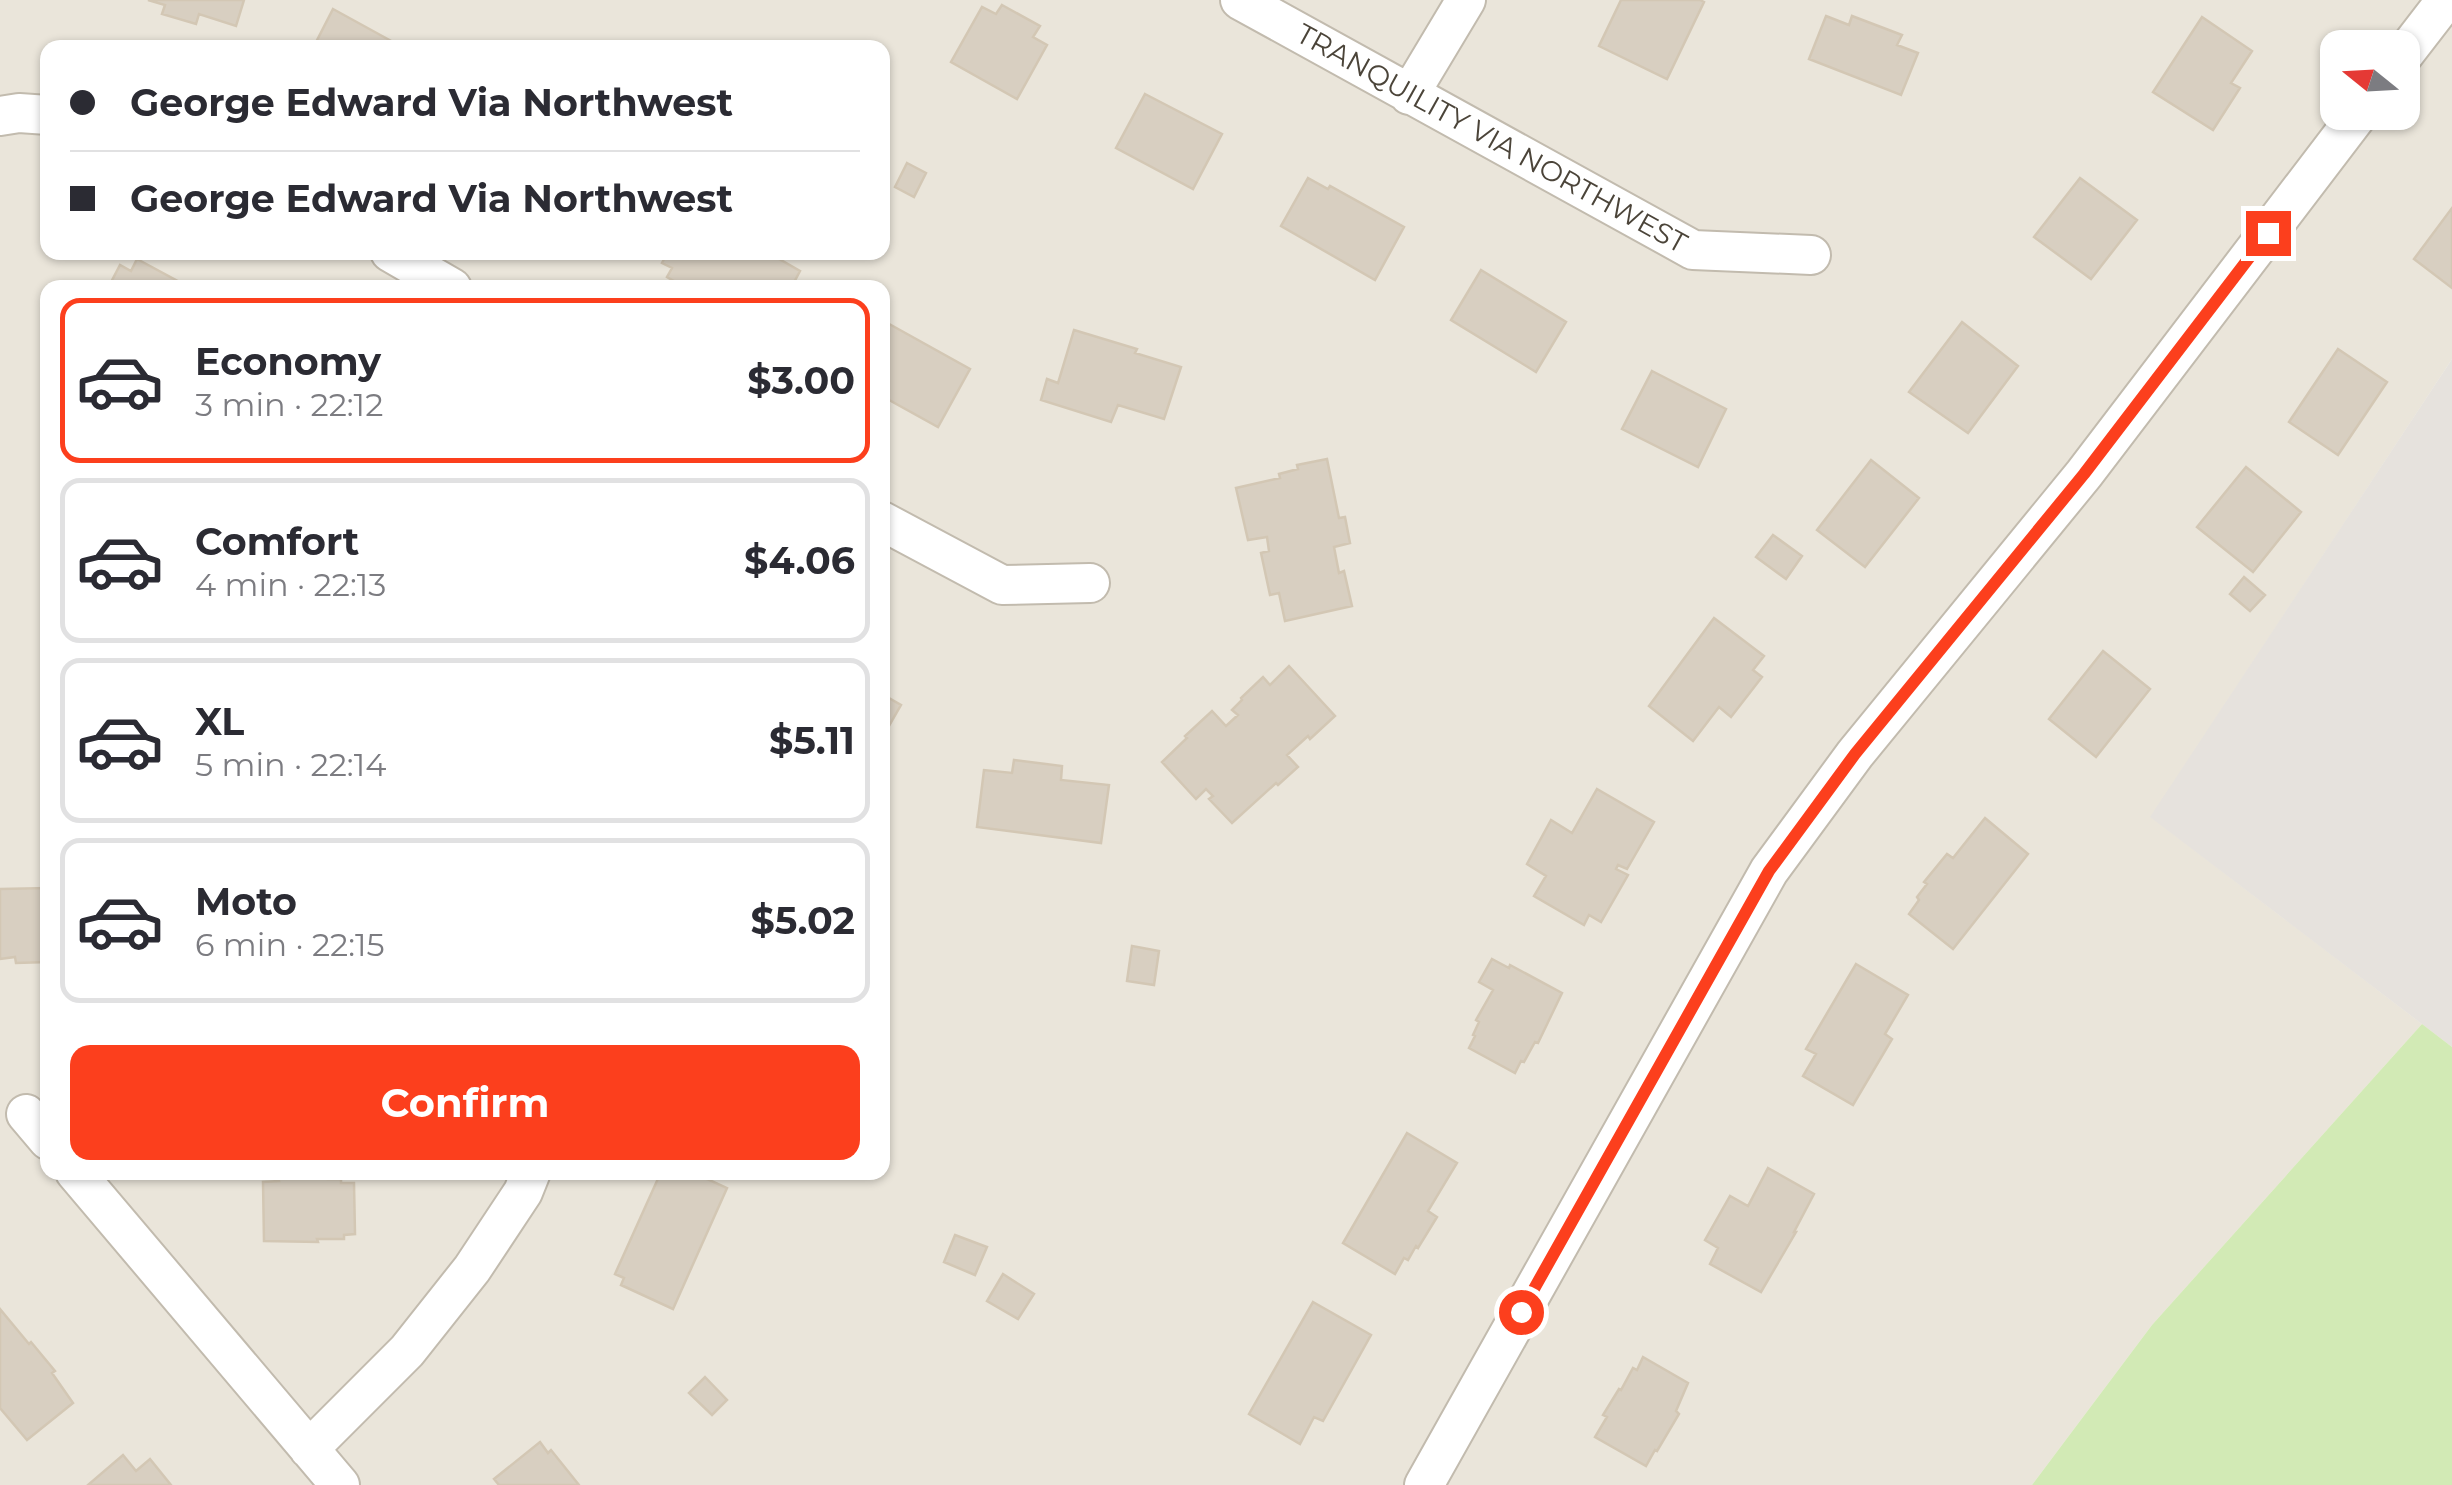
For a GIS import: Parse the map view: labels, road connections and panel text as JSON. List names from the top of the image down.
{
  "streets": {
    "street": ["TRANQUILITY VIA NORTHWEST"]
  },
  "north": "left",
  "page": {
    "banner": ["George Edward Via Northwest", "George Edward Via Northwest"],
    "list": [
      {
        "name": "Economy",
        "note": "3 min · 22:12",
        "value": "$3.00"
      },
      {
        "name": "Comfort",
        "note": "4 min · 22:13",
        "value": "$4.06"
      },
      {
        "name": "XL",
        "note": "5 min · 22:14",
        "value": "$5.11"
      },
      {
        "name": "Moto",
        "note": "6 min · 22:15",
        "value": "$5.02"
      }
    ],
    "buttons": "Confirm"
  }
}
